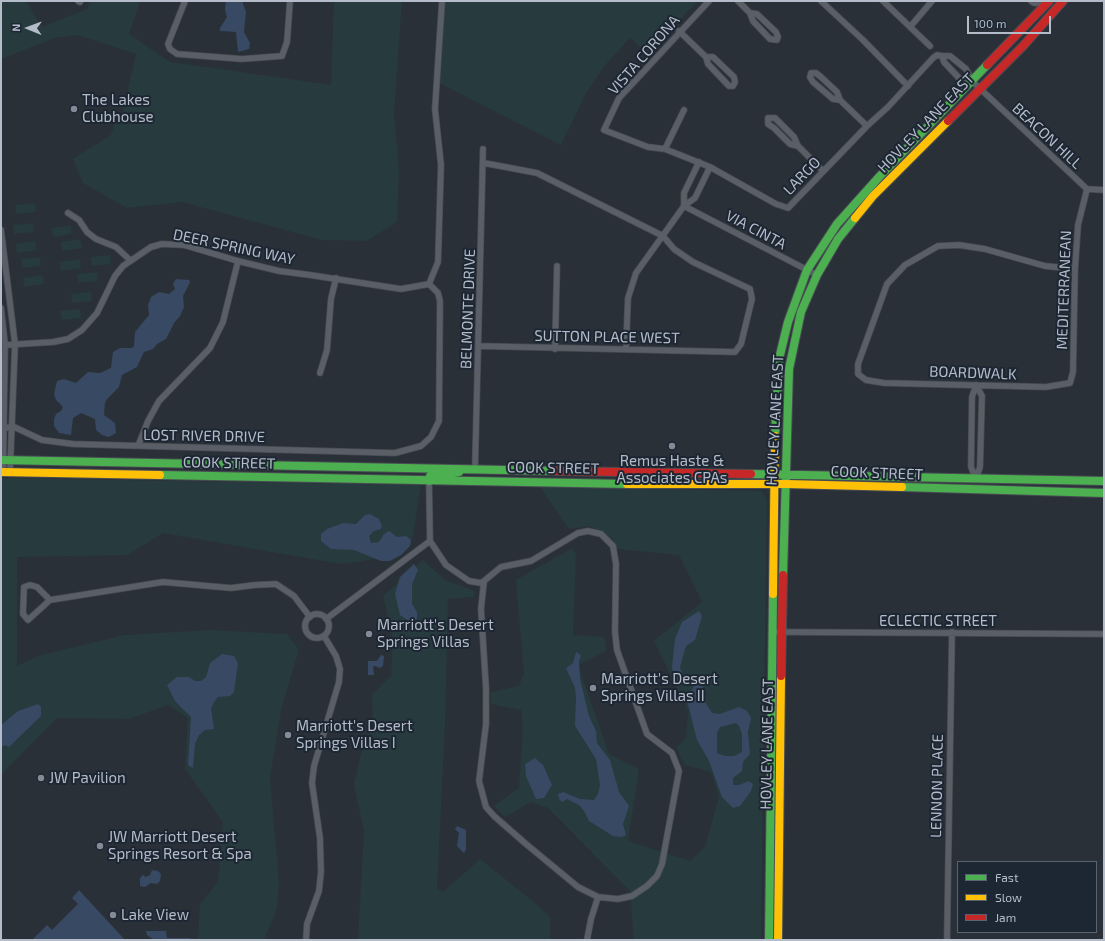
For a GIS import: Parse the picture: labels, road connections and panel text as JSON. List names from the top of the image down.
{
  "streets": {
    "main road": ["HOVLEY LANE EAST", "COOK STREET"],
    "street": [
      "VISTA CORONA",
      "BEACON HILL",
      "LARGO",
      "VIA CINTA",
      "DEER SPRING WAY",
      "MEDITERRANEAN",
      "BELMONTE DRIVE",
      "SUTTON PLACE WEST",
      "BOARDWALK",
      "LOST RIVER DRIVE",
      "ECLECTIC STREET",
      "LENNON PLACE"
    ]
  },
  "crossings": [
    ["VISTA CORONA", "LARGO"],
    ["HOVLEY LANE EAST", "BEACON HILL"],
    ["HOVLEY LANE EAST", "VIA CINTA"],
    ["HOVLEY LANE EAST", "COOK STREET"],
    ["HOVLEY LANE EAST", "ECLECTIC STREET"],
    ["BEACON HILL", "MEDITERRANEAN"],
    ["DEER SPRING WAY", "LOST RIVER DRIVE"],
    ["MEDITERRANEAN", "BOARDWALK"],
    ["BELMONTE DRIVE", "SUTTON PLACE WEST"],
    ["BELMONTE DRIVE", "COOK STREET"],
    ["ECLECTIC STREET", "LENNON PLACE"]
  ],
  "places": [
    "The Lakes Clubhouse",
    "Remus Haste & Associates CPAs",
    "Marriott's Desert Springs Villas",
    "Marriott's Desert Springs Villas II",
    "Marriott's Desert Springs Villas I",
    "JW Pavilion",
    "JW Marriott Desert Springs Resort & Spa",
    "Lake View"
  ],
  "legend": ["Fast", "Slow", "Jam"],
  "scale_bar": "100 m",
  "north": "left"
}
